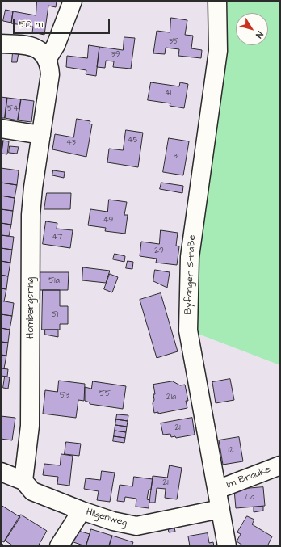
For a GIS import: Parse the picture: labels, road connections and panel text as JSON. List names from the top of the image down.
{
  "streets": {
    "street": [
      "Byfanger Straße",
      "Hombergsring",
      "Im Brauke",
      "Hilgenweg"
    ]
  },
  "crossings": [
    ["Byfanger Straße", "Im Brauke"],
    ["Byfanger Straße", "Hilgenweg"],
    ["Hombergsring", "Hilgenweg"]
  ],
  "house_numbers": [
    "35",
    "39",
    "41",
    "54",
    "45",
    "43",
    "31",
    "49",
    "47",
    "29",
    "51a",
    "51",
    "55",
    "53",
    "21a",
    "21",
    "12",
    "21",
    "10a"
  ],
  "scale_bar": "50 m",
  "north": "bottom right"
}
